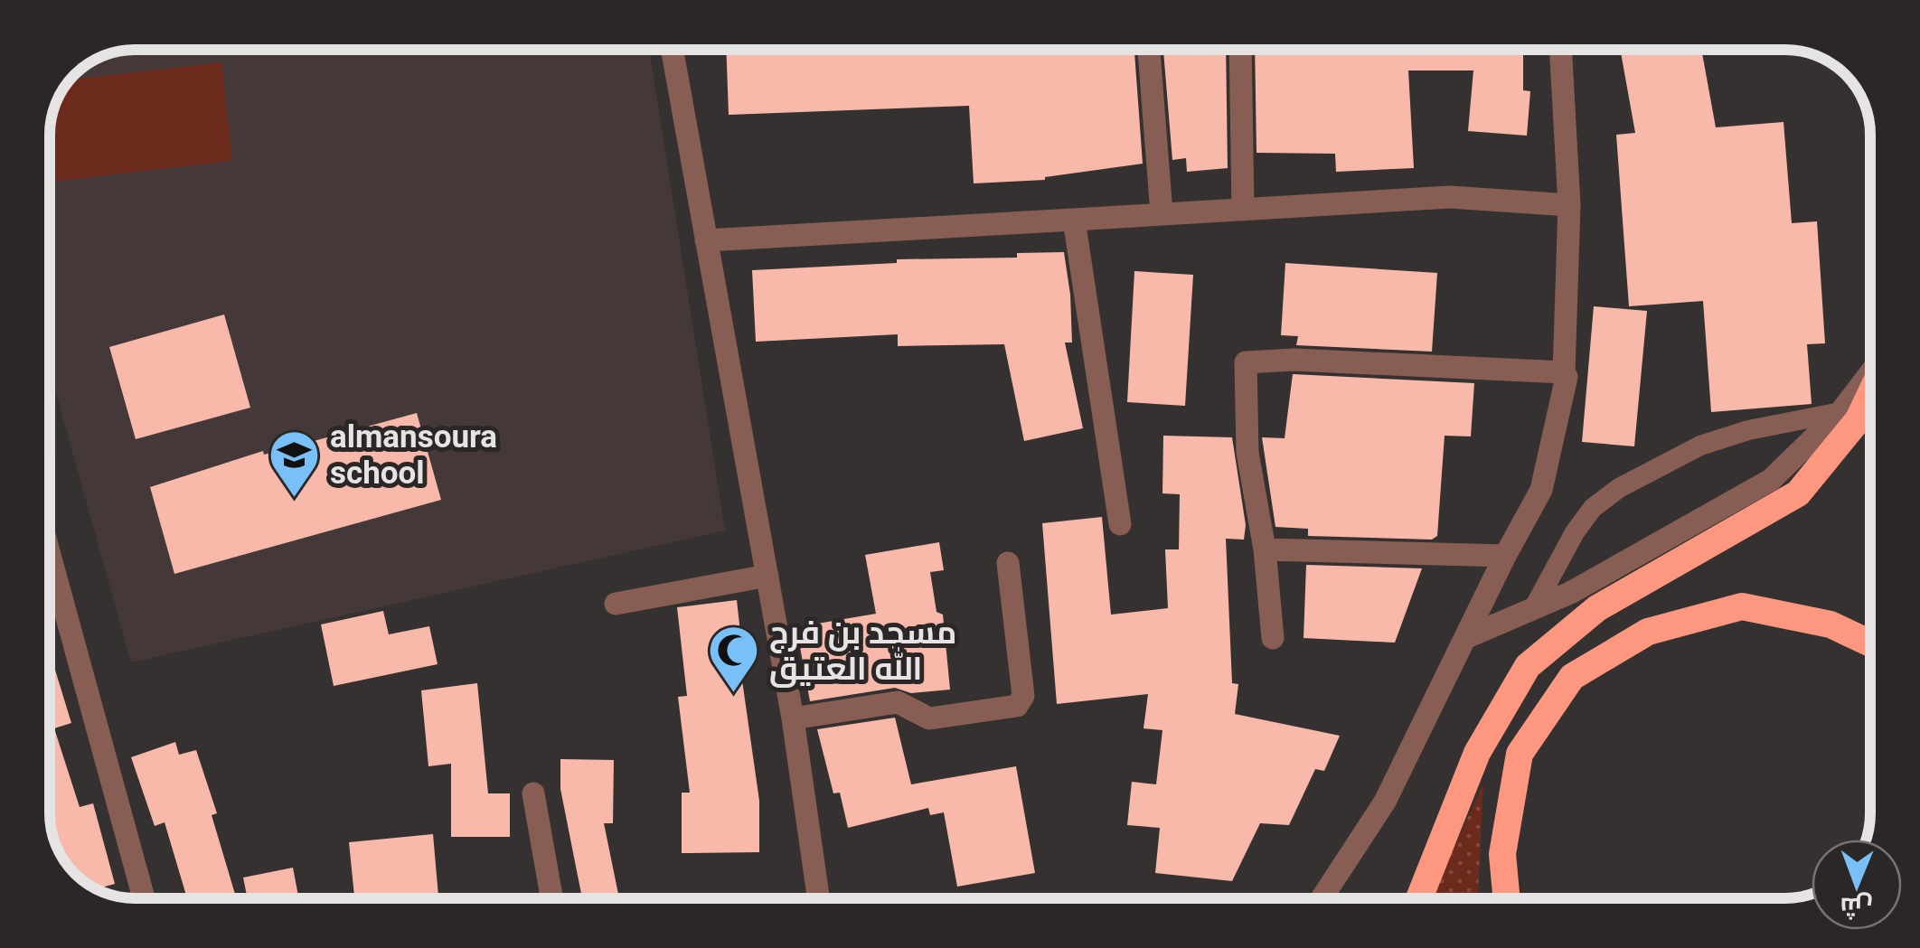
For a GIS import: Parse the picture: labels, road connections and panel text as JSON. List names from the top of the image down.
{
  "places": {
    "school or university": ["almansoura school"],
    "mosque": ["مسجد بن فرج الله العتيق"]
  },
  "north": "bottom"
}
